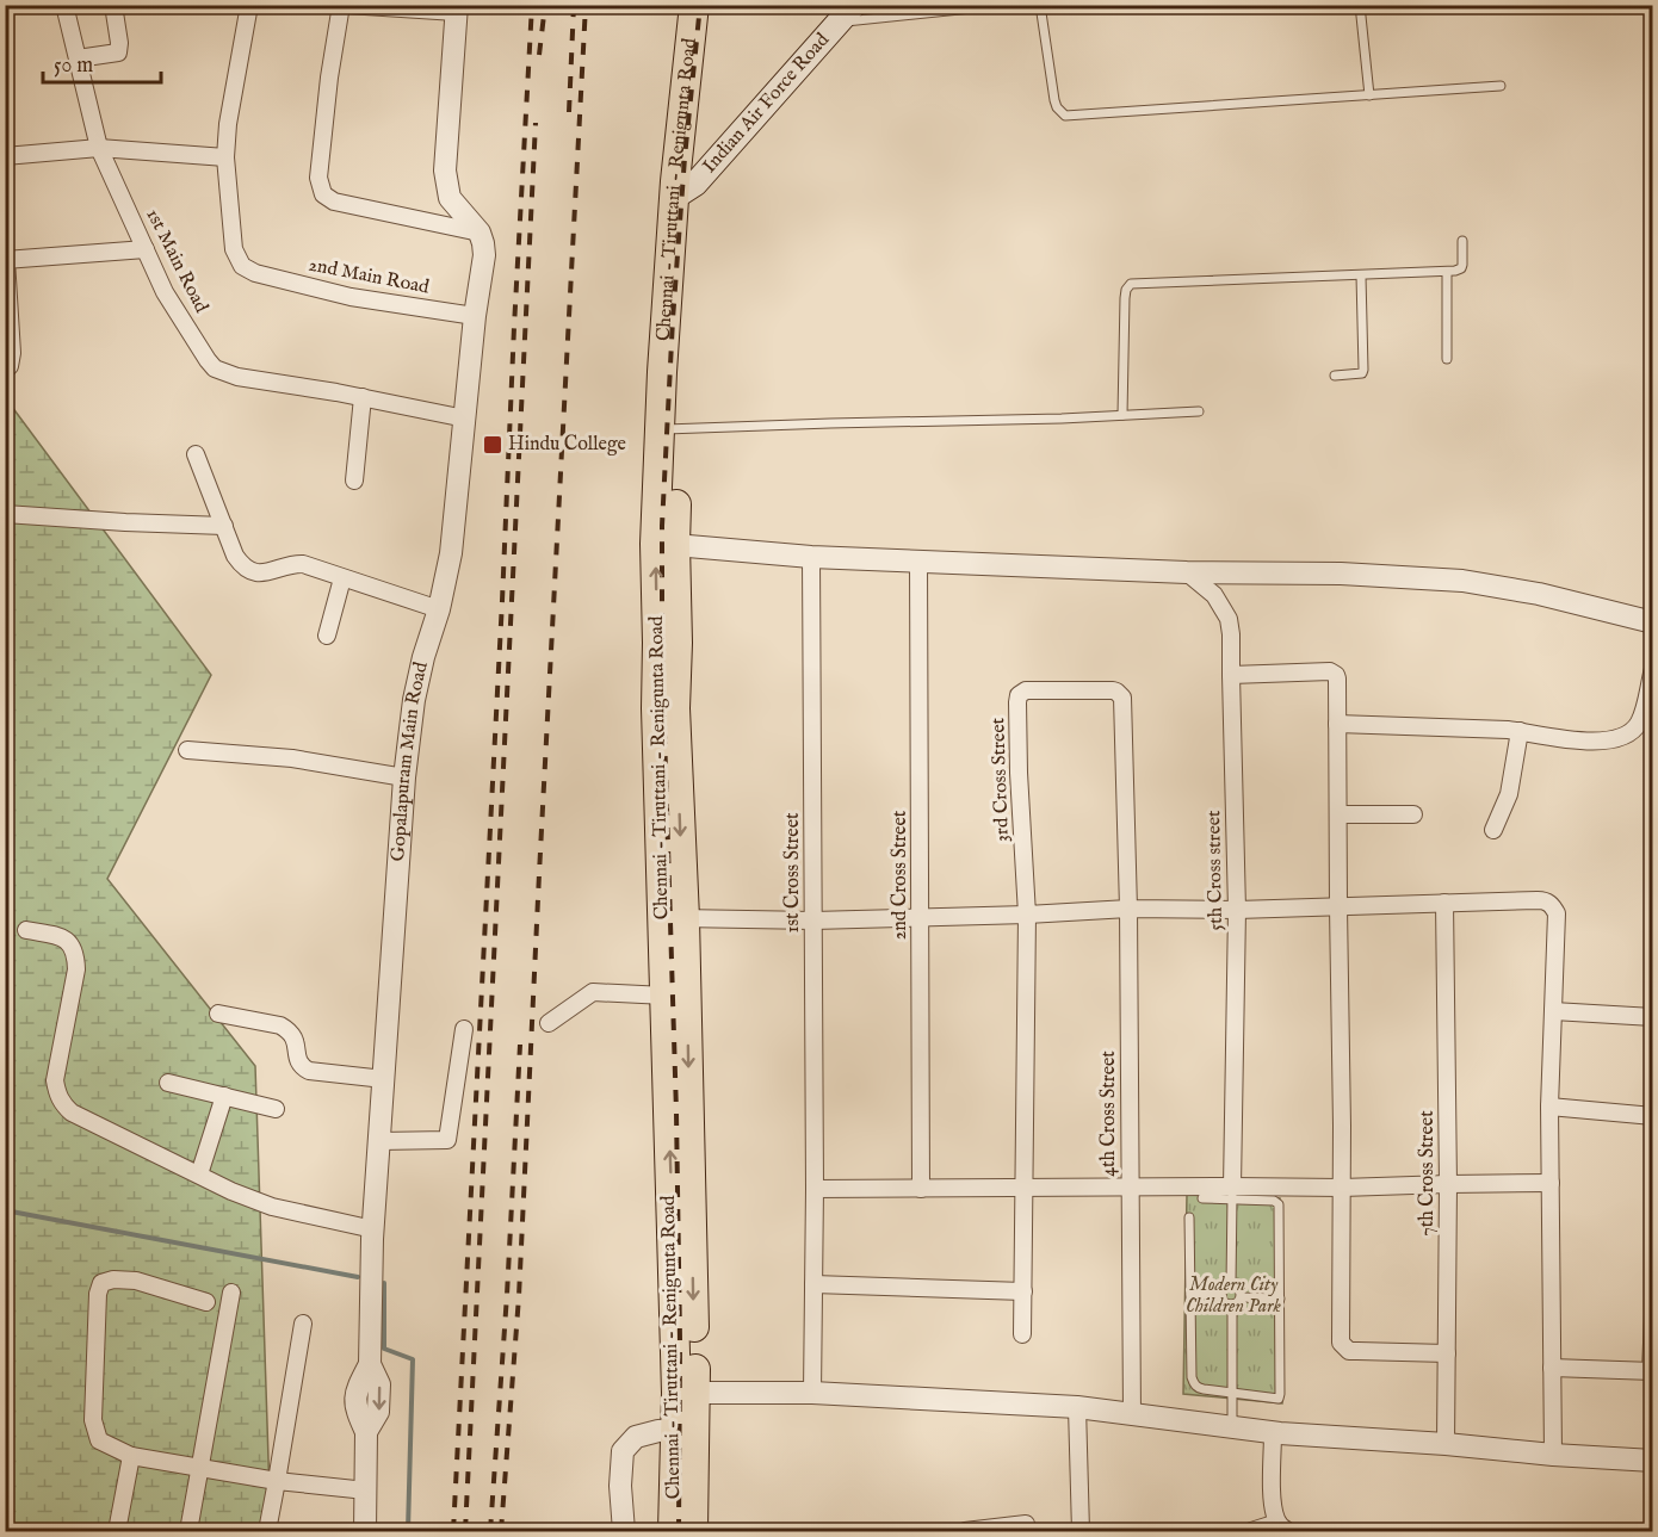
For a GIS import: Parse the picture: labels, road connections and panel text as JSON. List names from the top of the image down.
{
  "streets": {
    "highway": ["Chennai - Tiruttani - Renigunta Road"],
    "main road": ["Indian Air Force Road"],
    "street": [
      "1st Main Road",
      "2nd Main Road",
      "Gopalapuram Main Road",
      "3rd Cross Street",
      "5th Cross street",
      "1st Cross Street",
      "2nd Cross Street",
      "4th Cross Street",
      "7th Cross Street"
    ]
  },
  "crossings": [
    ["Indian Air Force Road", "Chennai - Tiruttani - Renigunta Road"],
    ["1st Main Road", "Gopalapuram Main Road"],
    ["2nd Main Road", "Gopalapuram Main Road"],
    ["3rd Cross Street", "4th Cross Street"]
  ],
  "parks": ["Modern City Children Park"],
  "places": {
    "transit": ["Hindu College"]
  },
  "scale_bar": "50 m"
}
